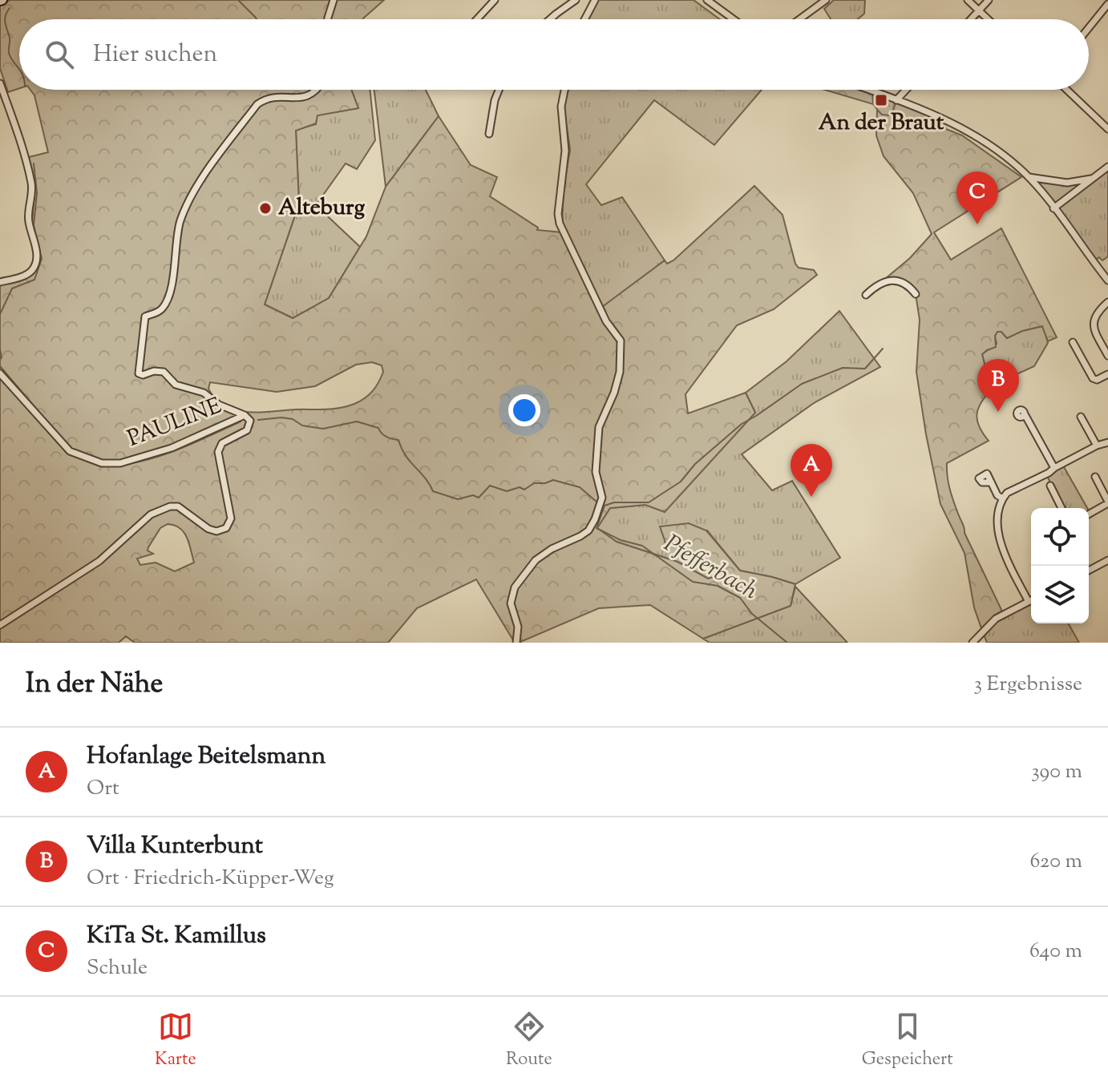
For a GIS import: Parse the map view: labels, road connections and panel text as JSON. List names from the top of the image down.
{
  "streets": {
    "street": ["PAULINE"]
  },
  "water": ["Pfefferbach"],
  "places": {
    "transit": ["An der Braut"],
    "other": ["Alteburg"]
  },
  "page": {
    "search": "Hier suchen",
    "pins": ["C", "B", "A"],
    "heading": ["In der Nähe", "3 Ergebnisse"],
    "list": [
      {
        "mark": "A",
        "name": "Hofanlage Beitelsmann",
        "note": "Ort",
        "value": "390 m"
      },
      {
        "mark": "B",
        "name": "Villa Kunterbunt",
        "note": "Ort · Friedrich-Küpper-Weg",
        "value": "620 m"
      },
      {
        "mark": "C",
        "name": "KiTa St. Kamillus",
        "note": "Schule",
        "value": "640 m"
      }
    ],
    "nav": ["Karte", "Route", "Gespeichert"]
  }
}
